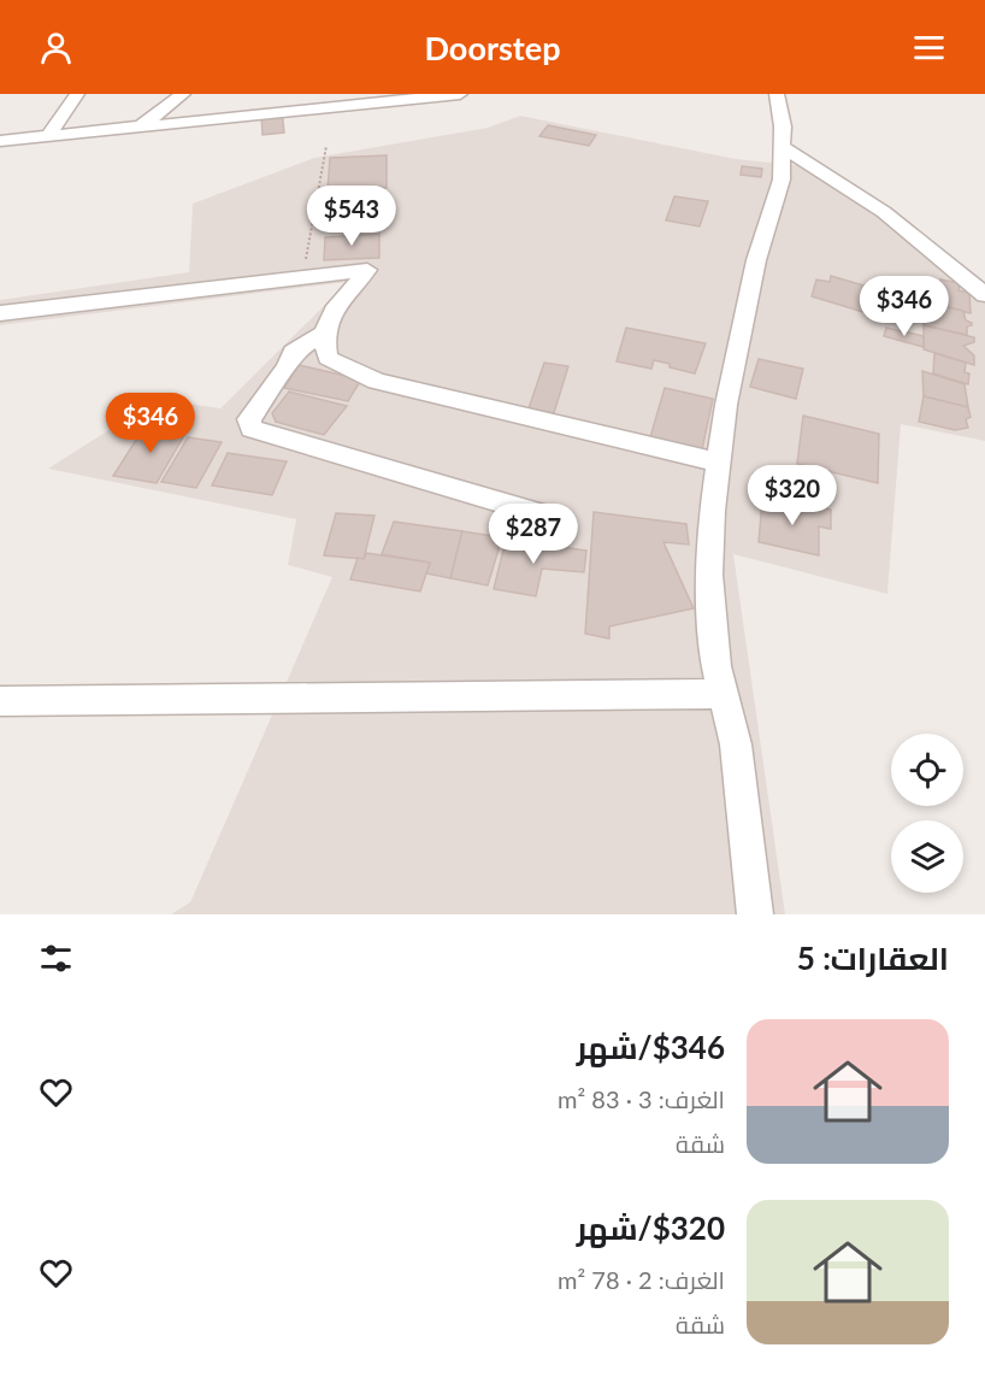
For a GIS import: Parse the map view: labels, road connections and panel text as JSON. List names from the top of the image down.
{
  "page": {
    "header": "Doorstep",
    "price": [
      "$543",
      "$346",
      "$346",
      "$320",
      "$287"
    ],
    "heading": "العقارات: 5",
    "list": [
      {
        "name": "$346/شهر",
        "note": "الغرف: 3 · 83 m² · شقة"
      },
      {
        "name": "$320/شهر",
        "note": "الغرف: 2 · 78 m² · شقة"
      }
    ]
  }
}
